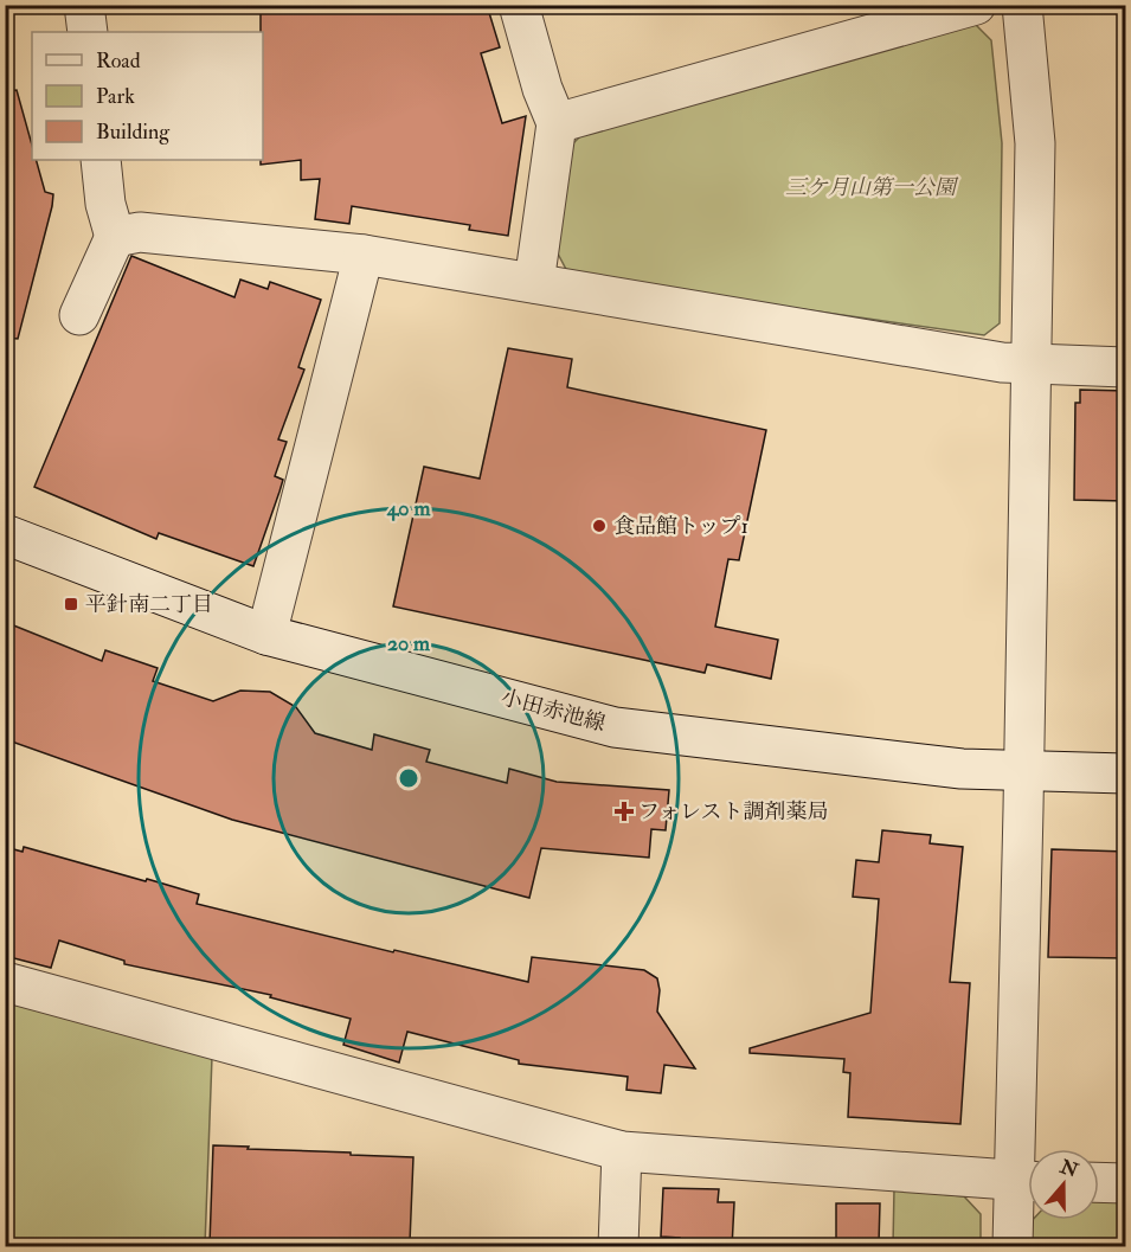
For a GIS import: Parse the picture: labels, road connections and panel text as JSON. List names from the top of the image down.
{
  "streets": {
    "street": ["小田赤池線"]
  },
  "parks": ["三ケ月山第一公園"],
  "places": {
    "other": ["食品館トップ1"],
    "transit": ["平針南二丁目"],
    "health": ["フォレスト調剤薬局"]
  },
  "legend": ["Road", "Park", "Building"],
  "north": "top",
  "rings": ["40 m", "20 m"]
}
